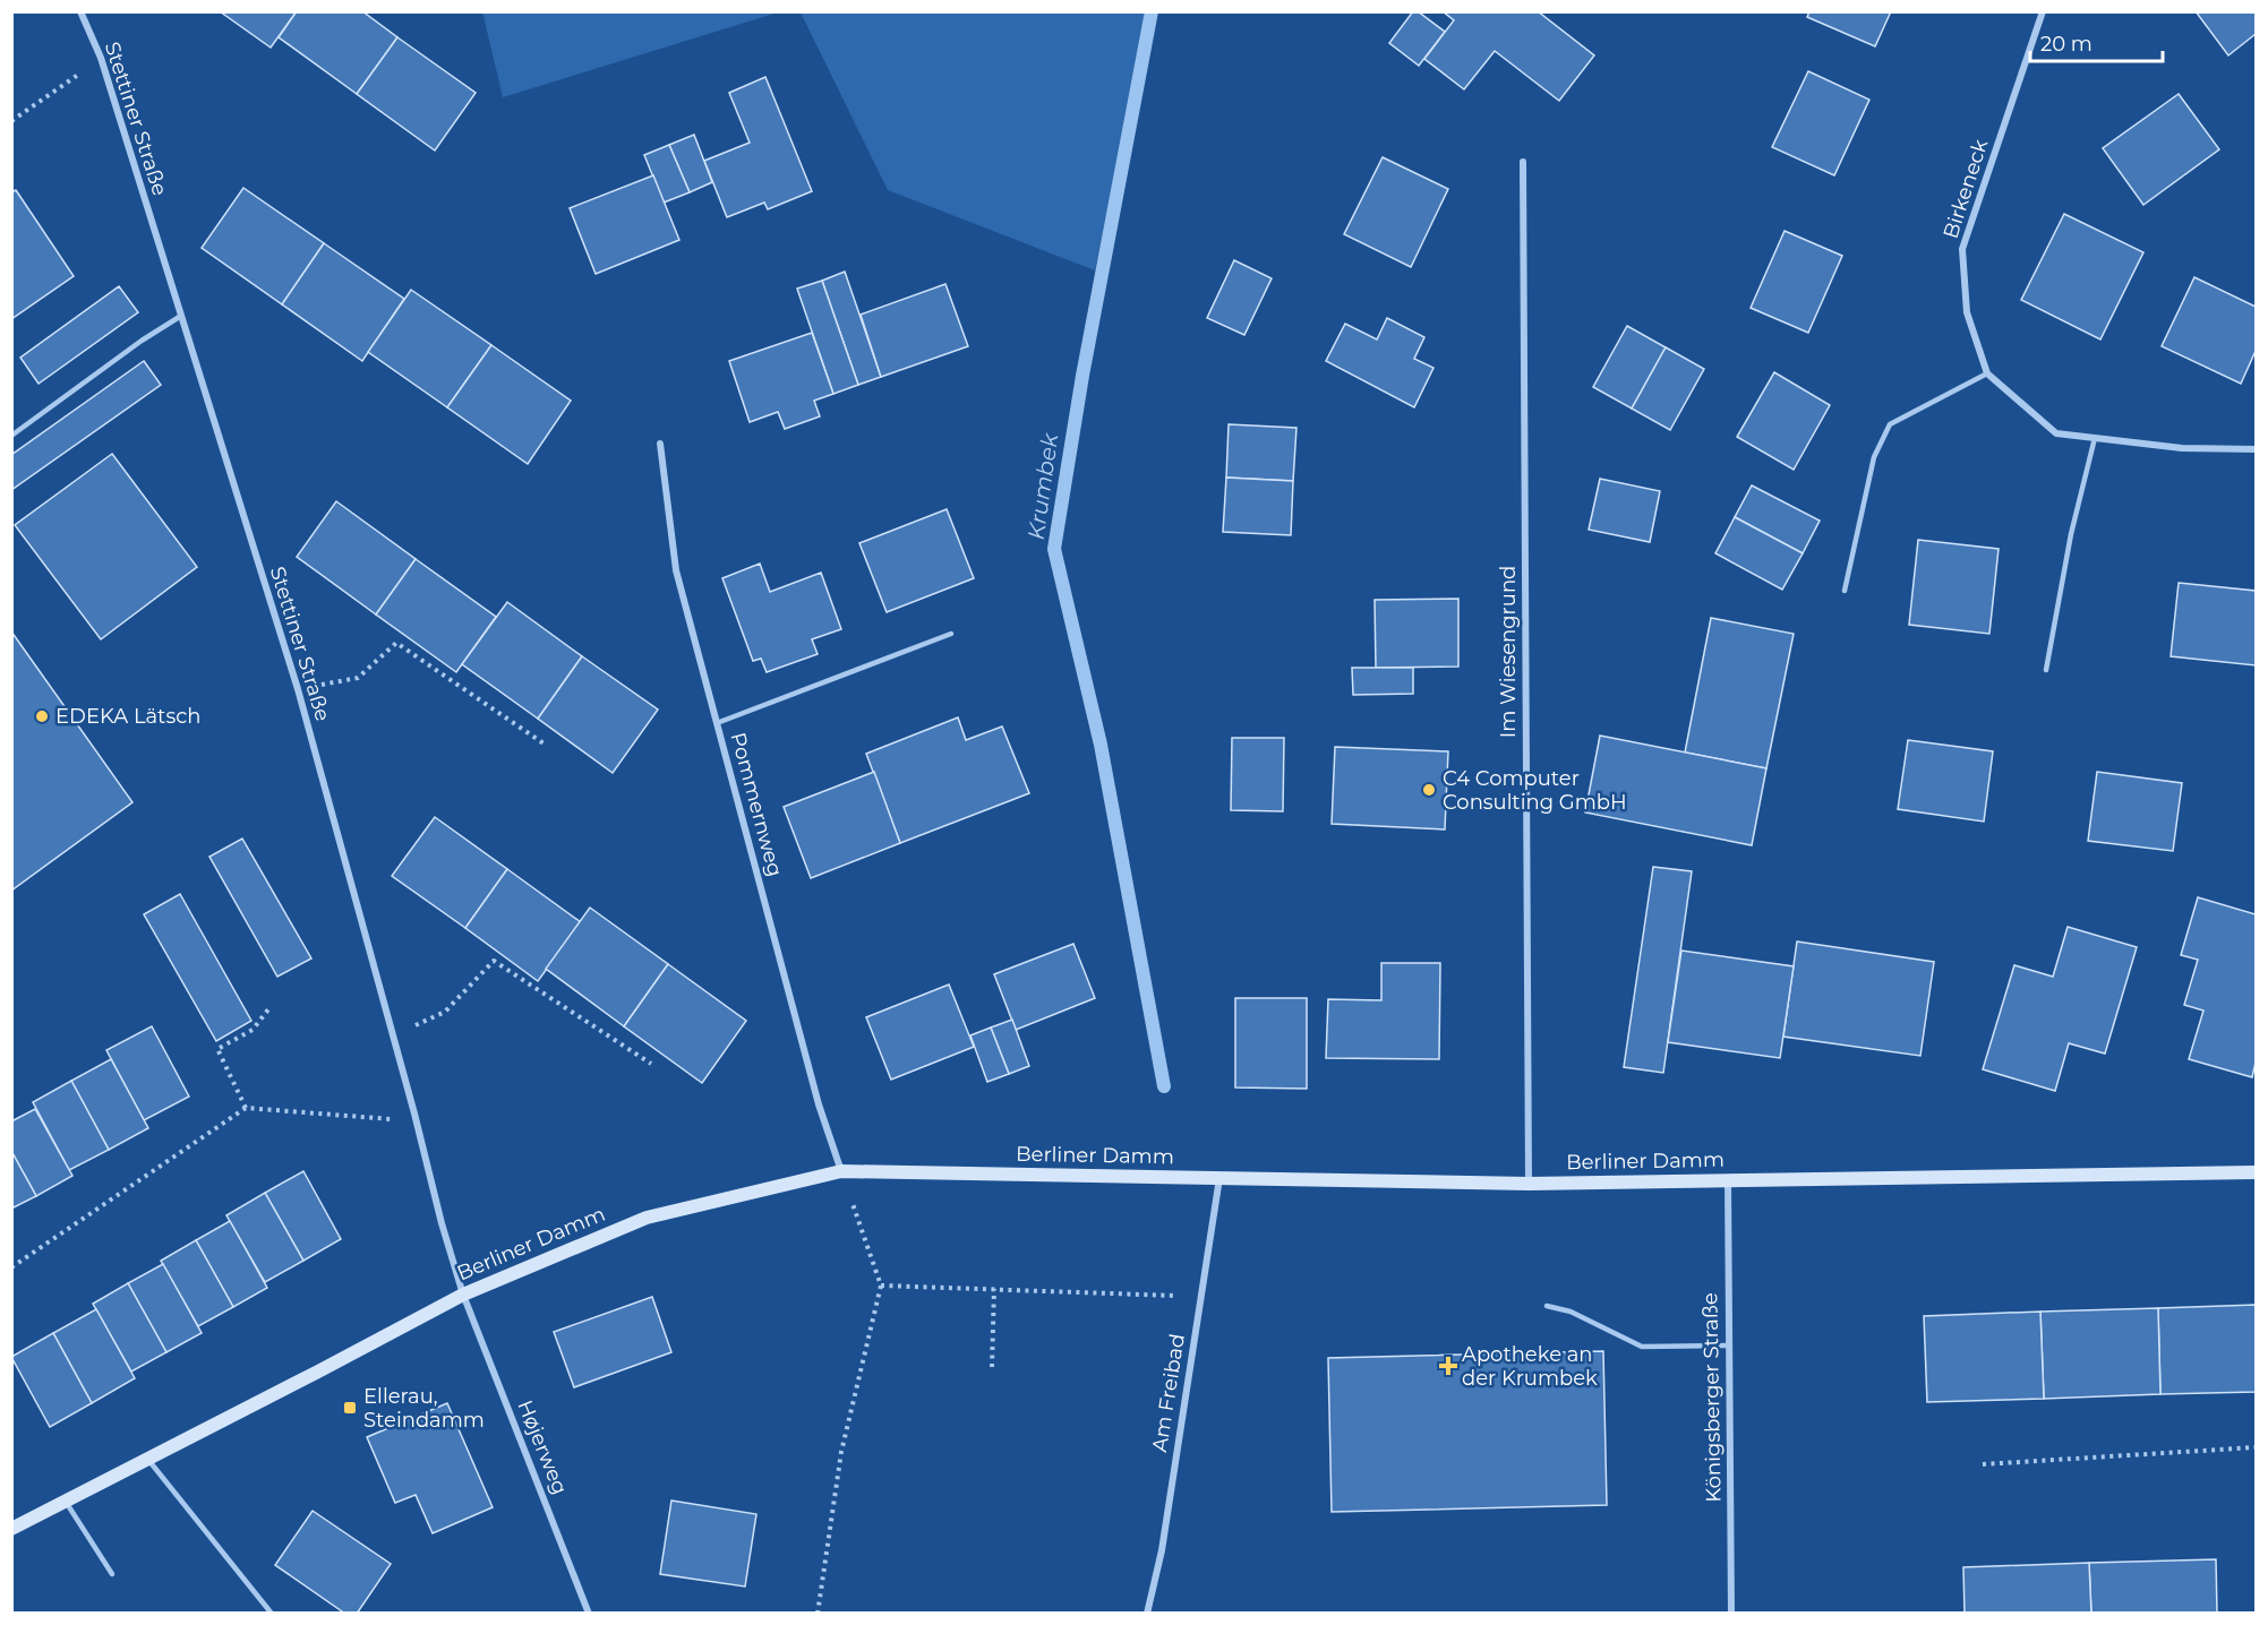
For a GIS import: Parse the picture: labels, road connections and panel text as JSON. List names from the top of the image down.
{
  "streets": {
    "main road": ["Berliner Damm"],
    "street": [
      "Stettiner Straße",
      "Birkeneck",
      "Im Wiesengrund",
      "Pommernweg",
      "Am Freibad",
      "Königsberger Straße",
      "Højerweg"
    ]
  },
  "crossings": [
    ["Stettiner Straße", "Berliner Damm"],
    ["Stettiner Straße", "Højerweg"],
    ["Im Wiesengrund", "Berliner Damm"],
    ["Pommernweg", "Berliner Damm"],
    ["Berliner Damm", "Am Freibad"],
    ["Berliner Damm", "Königsberger Straße"],
    ["Berliner Damm", "Højerweg"]
  ],
  "water": ["Krumbek"],
  "places": {
    "other": ["EDEKA Lätsch", "C4 Computer Consulting GmbH"],
    "health": ["Apotheke an der Krumbek"],
    "transit": ["Ellerau, Steindamm"]
  },
  "scale_bar": "20 m"
}
